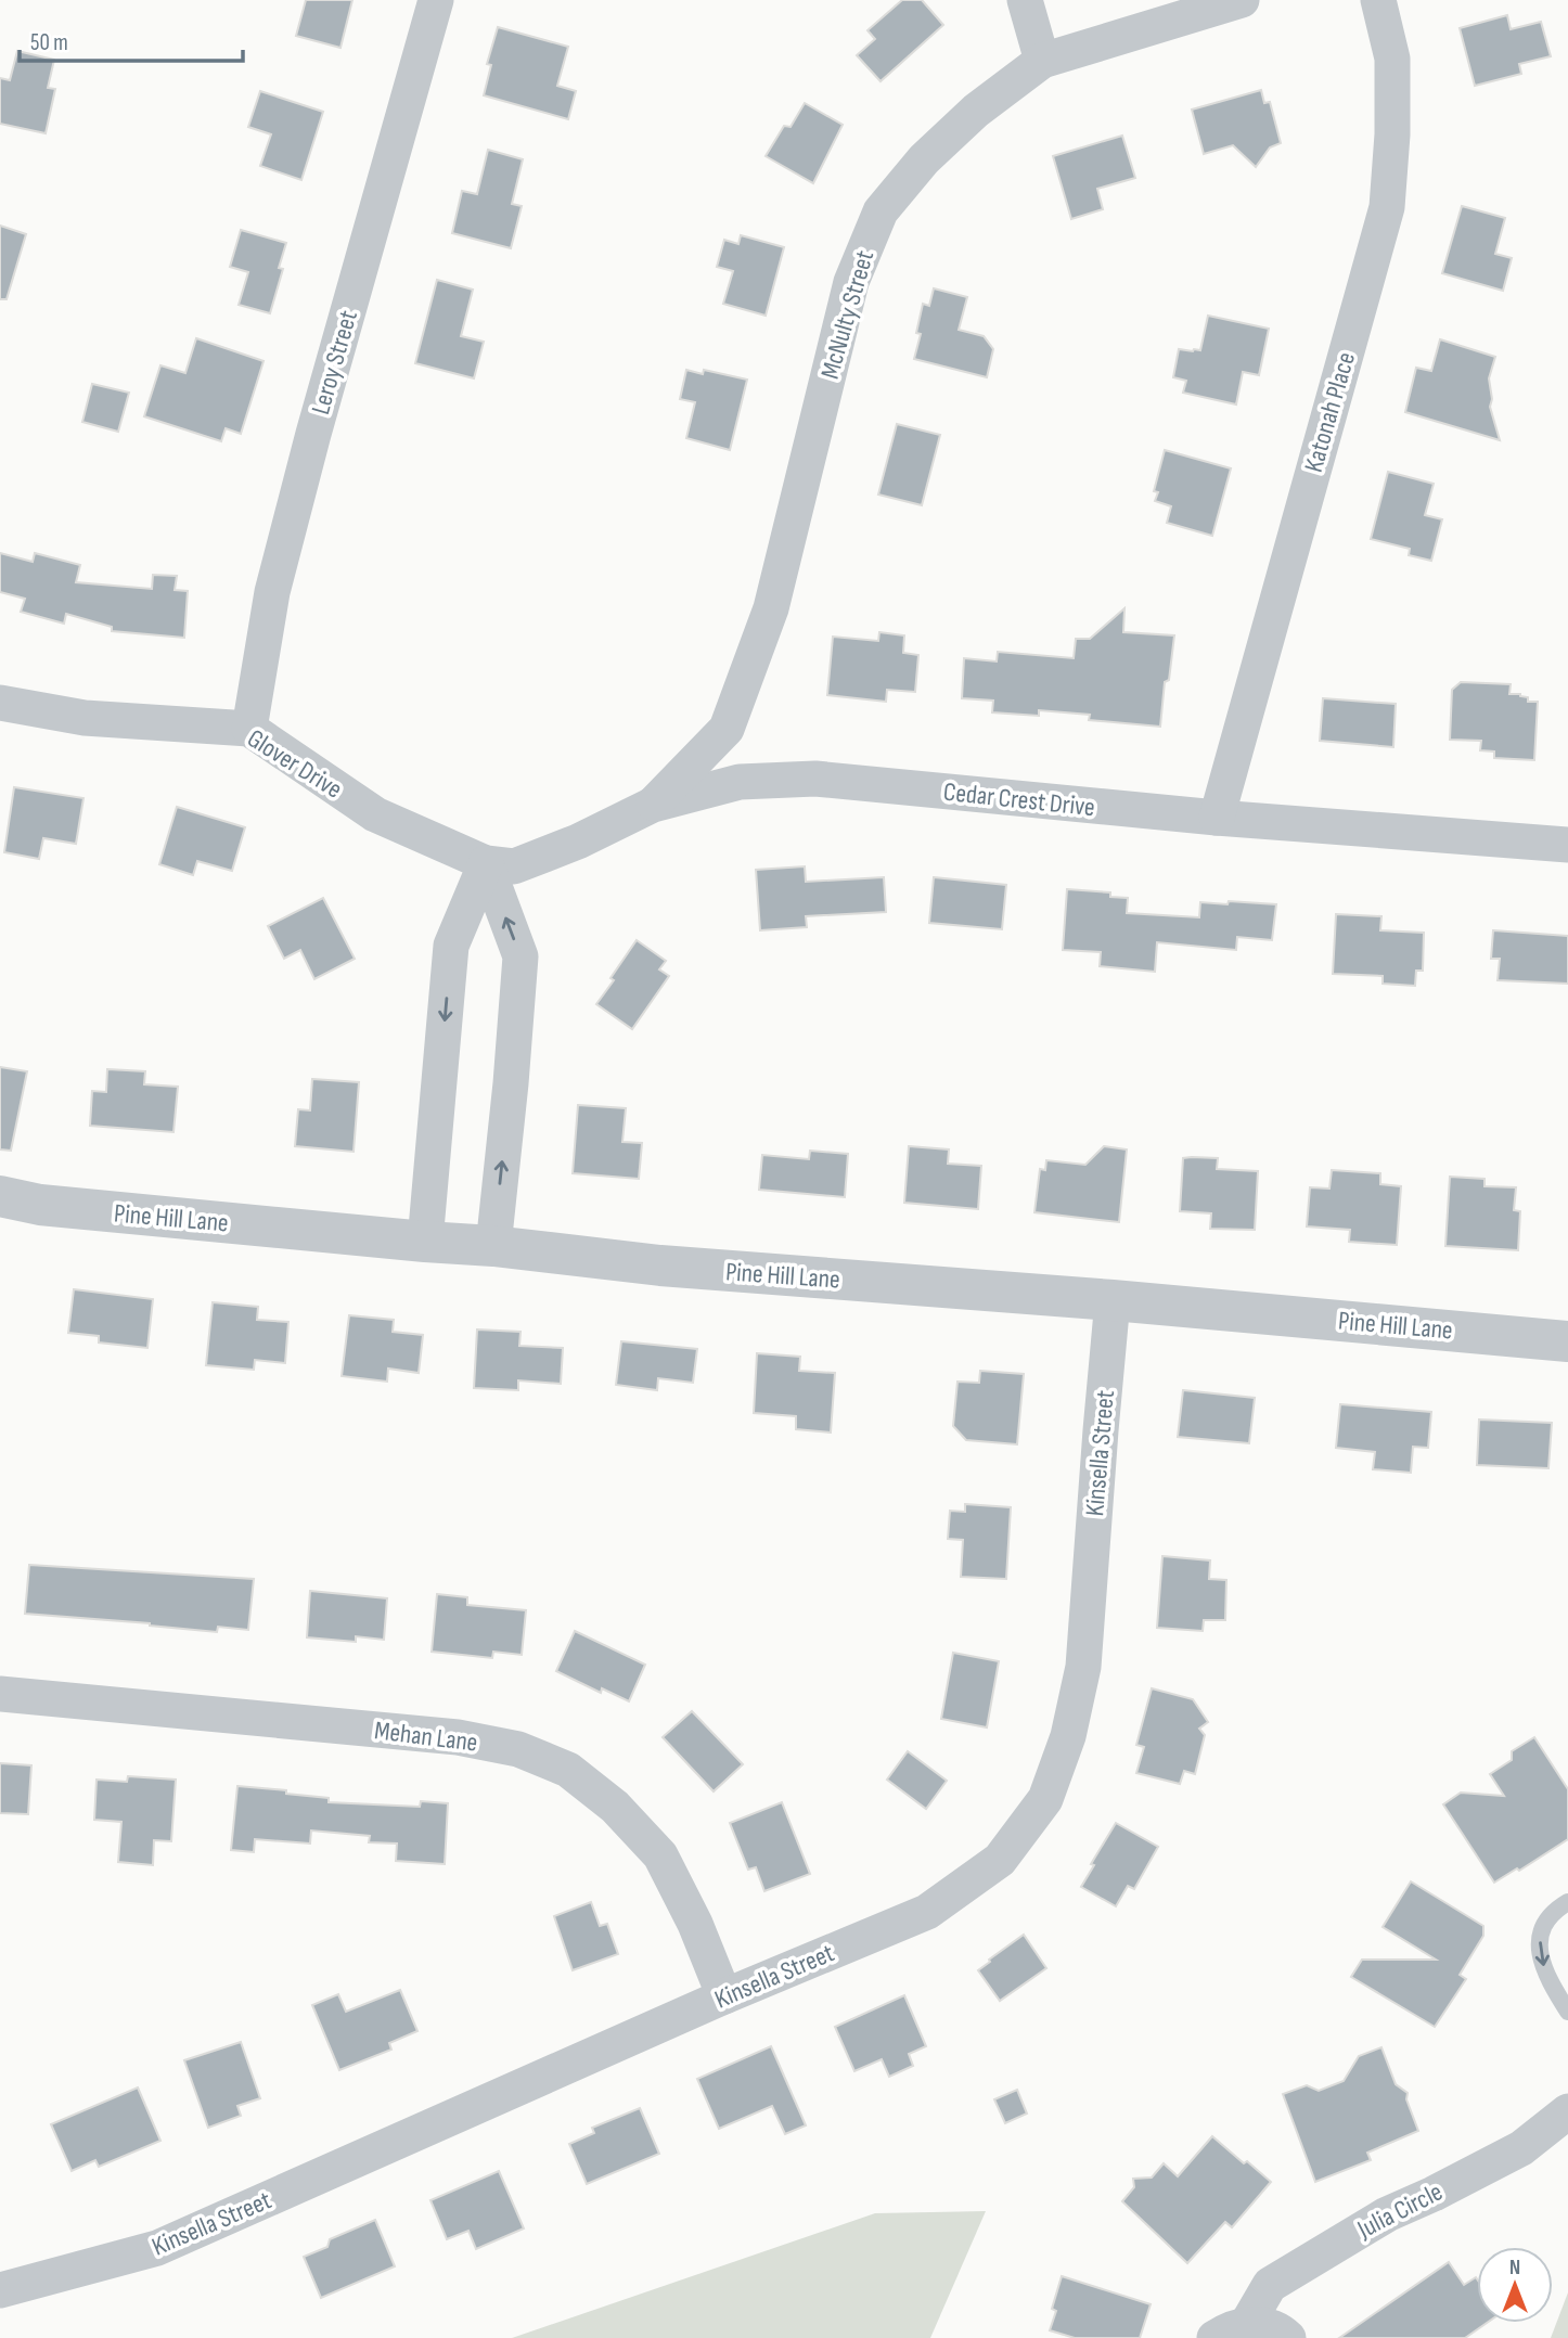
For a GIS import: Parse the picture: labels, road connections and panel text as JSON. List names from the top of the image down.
{
  "streets": {
    "street": [
      "McNulty Street",
      "Leroy Street",
      "Katonah Place",
      "Glover Drive",
      "Cedar Crest Drive",
      "Pine Hill Lane",
      "Kinsella Street",
      "Mehan Lane",
      "Julia Circle"
    ]
  },
  "crossings": [
    ["McNulty Street", "Cedar Crest Drive"],
    ["Leroy Street", "Glover Drive"],
    ["Katonah Place", "Cedar Crest Drive"],
    ["Glover Drive", "Cedar Crest Drive"],
    ["Pine Hill Lane", "Kinsella Street"],
    ["Kinsella Street", "Mehan Lane"]
  ],
  "scale_bar": "50 m",
  "north": "top"
}
